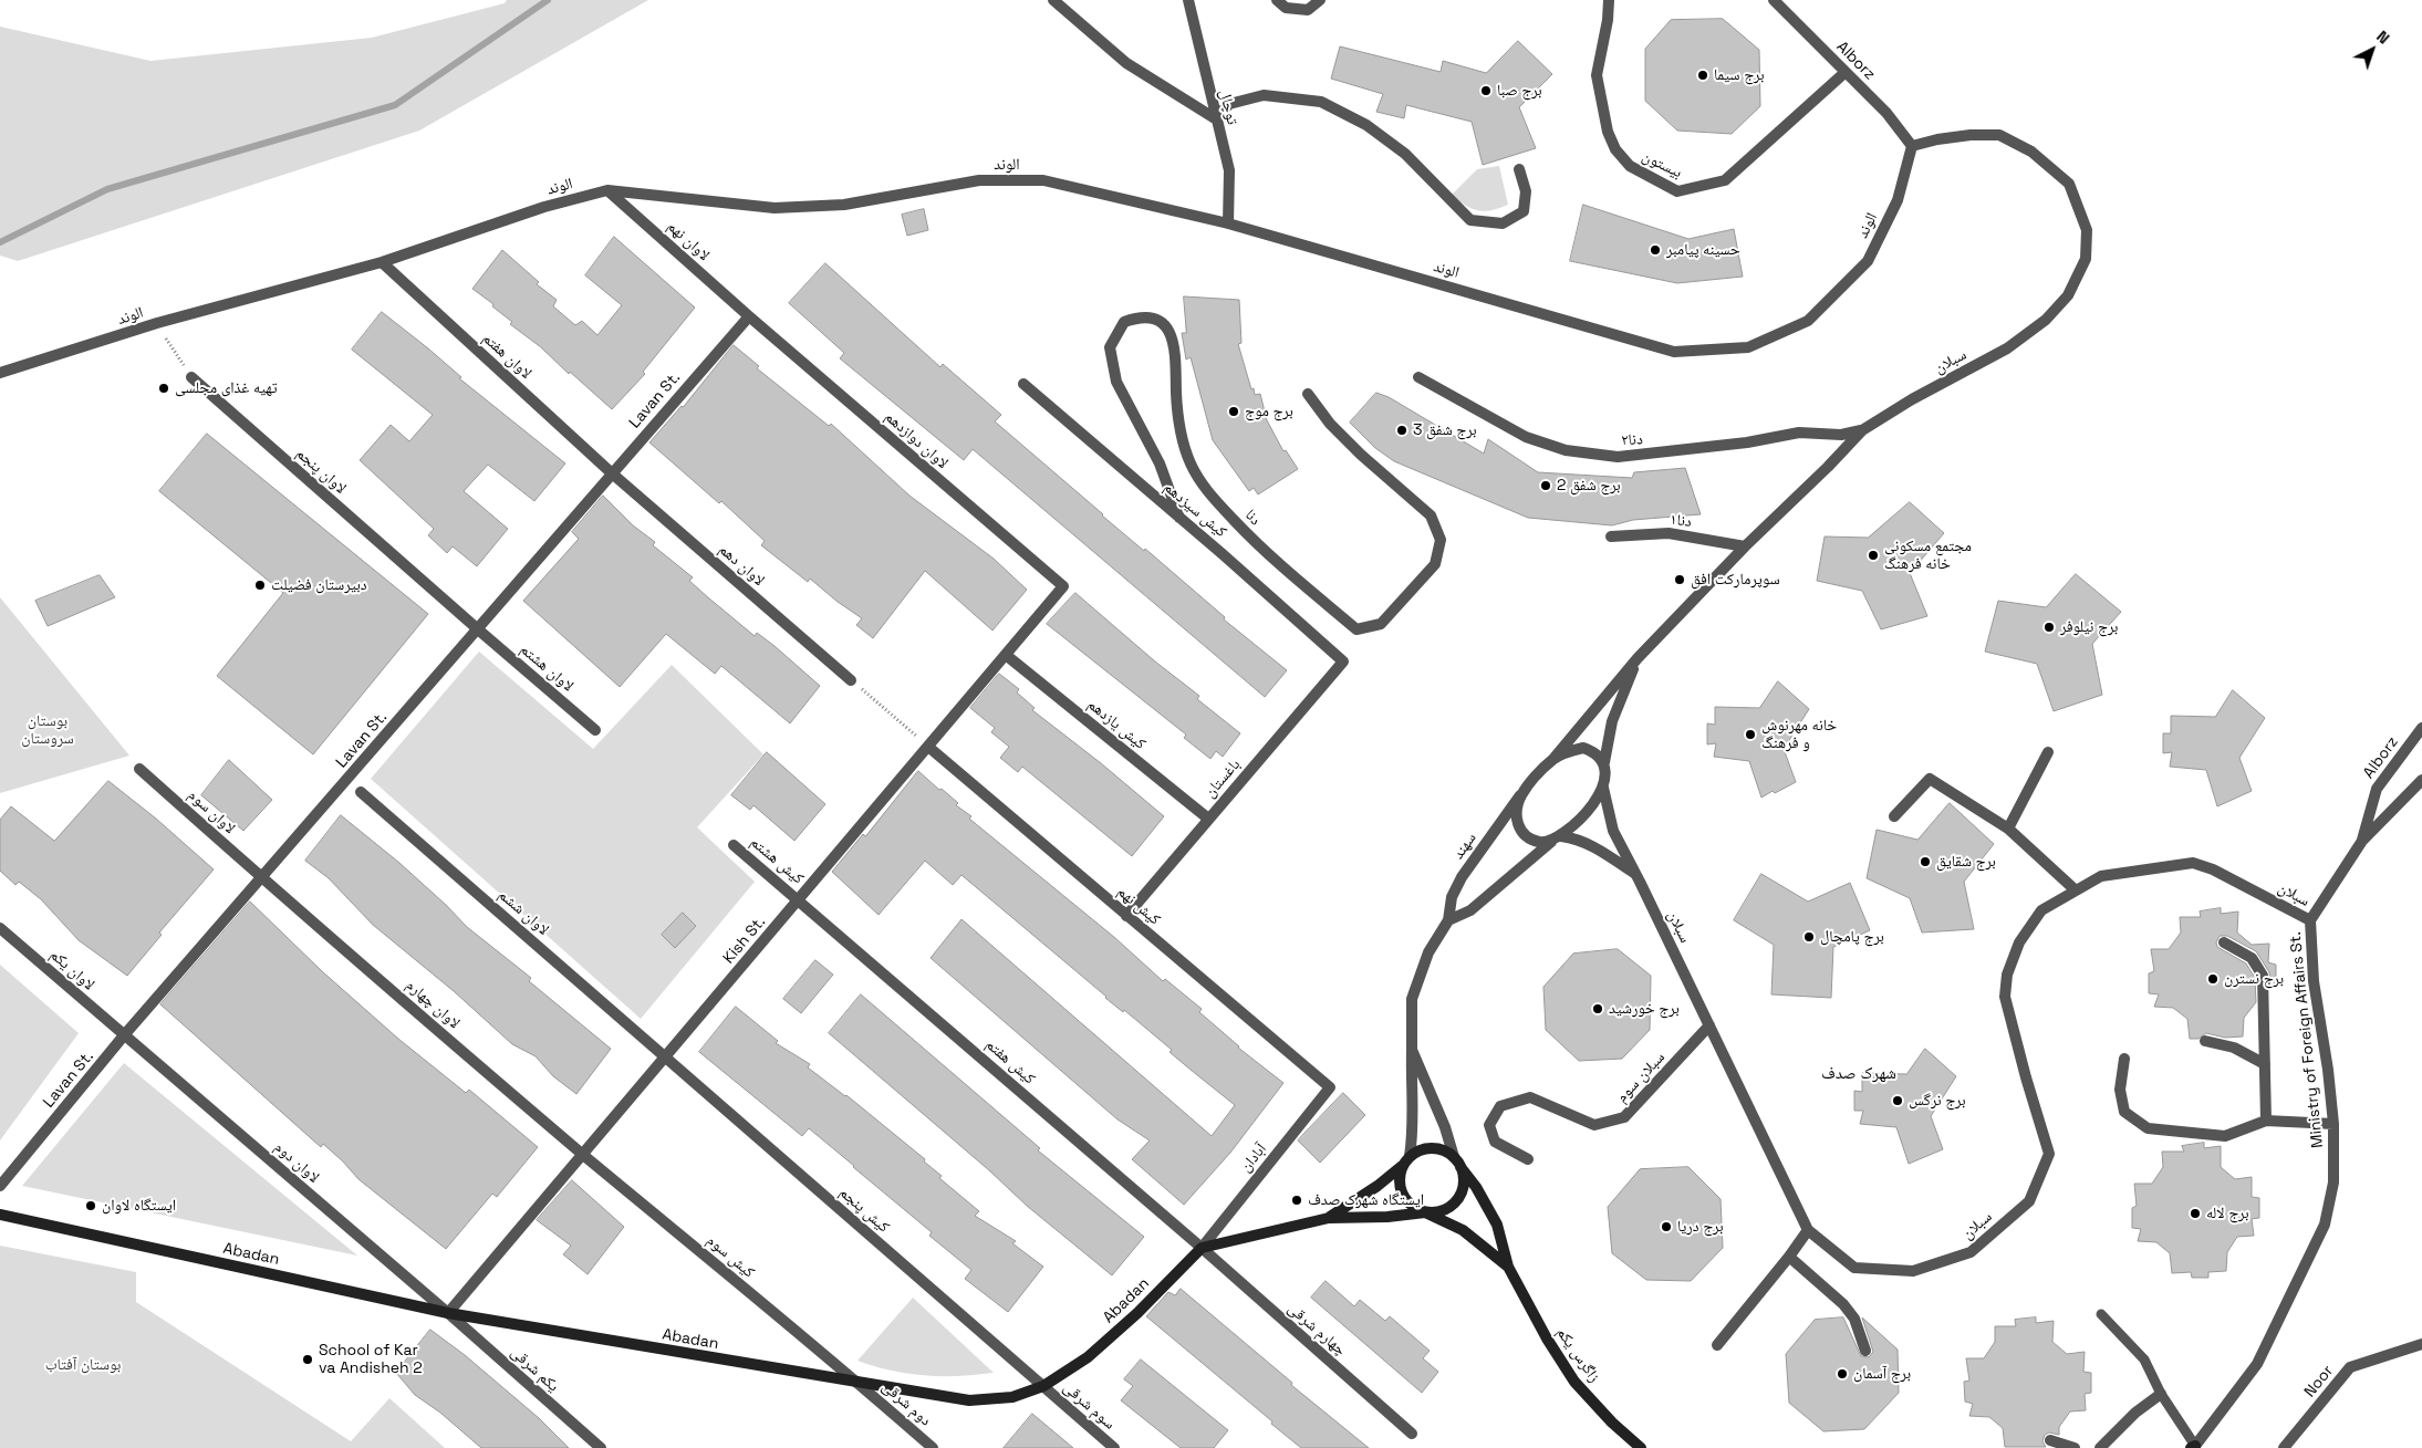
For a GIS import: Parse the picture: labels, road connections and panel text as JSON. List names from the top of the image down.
{
  "streets": {
    "main road": ["Abadan", "زاگرس یکم"],
    "street": [
      "Alborz",
      "توچال",
      "الوند",
      "بیستون",
      "لاوان نهم",
      "لاوان هفتم",
      "سبلان",
      "Lavan St.",
      "لاوان دوازدهم",
      "دنا۲",
      "لاوان پنجم",
      "کیش سیزدهم",
      "دنا",
      "دنا۱",
      "لاوان دهم",
      "لاوان هشتم",
      "کیش یازدهم",
      "باغستان",
      "لاوان سوم",
      "سهند",
      "کیش هشتم",
      "کیش نهم",
      "لاوان ششم",
      "Kish St.",
      "لاوان یکم",
      "لاوان چهارم",
      "Ministry of Foreign Affairs St.",
      "کیش هفتم",
      "سبلان سوم",
      "آبادان",
      "لاوان دوم",
      "کیش پنجم",
      "کیش سوم",
      "چهارم شرقی",
      "یکم شرقی",
      "Noor",
      "دوم شرقی",
      "سوم شرقی"
    ]
  },
  "crossings": [
    ["Alborz", "الوند"],
    ["Alborz", "بیستون"],
    ["Alborz", "سبلان"],
    ["Alborz", "Ministry of Foreign Affairs St."],
    ["توچال", "الوند"],
    ["الوند", "لاوان نهم"],
    ["الوند", "لاوان هفتم"],
    ["الوند", "سبلان"],
    ["لاوان نهم", "Lavan St."],
    ["لاوان نهم", "لاوان دوازدهم"],
    ["لاوان هفتم", "Lavan St."],
    ["لاوان هفتم", "لاوان دهم"],
    ["سبلان", "دنا۲"],
    ["سبلان", "دنا۱"],
    ["سبلان", "سهند"],
    ["سبلان", "Ministry of Foreign Affairs St."],
    ["سبلان", "سبلان سوم"],
    ["Lavan St.", "لاوان دوازدهم"],
    ["Lavan St.", "لاوان پنجم"],
    ["Lavan St.", "لاوان دهم"],
    ["Lavan St.", "لاوان هشتم"],
    ["Lavan St.", "لاوان سوم"],
    ["Lavan St.", "لاوان یکم"],
    ["Lavan St.", "لاوان چهارم"],
    ["Lavan St.", "لاوان دوم"],
    ["لاوان دوازدهم", "Kish St."],
    ["لاوان پنجم", "لاوان هشتم"],
    ["کیش سیزدهم", "دنا"],
    ["کیش سیزدهم", "باغستان"],
    ["کیش یازدهم", "باغستان"],
    ["کیش یازدهم", "Kish St."],
    ["باغستان", "کیش نهم"],
    ["لاوان سوم", "لاوان چهارم"],
    ["سهند", "زاگرس یکم"],
    ["کیش هشتم", "Kish St."],
    ["کیش هشتم", "کیش هفتم"],
    ["کیش نهم", "Kish St."],
    ["کیش نهم", "آبادان"],
    ["لاوان ششم", "Kish St."],
    ["لاوان ششم", "کیش پنجم"],
    ["Kish St.", "لاوان چهارم"],
    ["Kish St.", "کیش هفتم"],
    ["Kish St.", "لاوان دوم"],
    ["Kish St.", "کیش پنجم"],
    ["Kish St.", "Abadan"],
    ["Kish St.", "کیش سوم"],
    ["Kish St.", "یکم شرقی"],
    ["لاوان یکم", "لاوان دوم"],
    ["لاوان چهارم", "کیش سوم"],
    ["کیش هفتم", "آبادان"],
    ["کیش هفتم", "Abadan"],
    ["کیش هفتم", "چهارم شرقی"],
    ["آبادان", "Abadan"],
    ["آبادان", "چهارم شرقی"],
    ["لاوان دوم", "Abadan"],
    ["لاوان دوم", "یکم شرقی"],
    ["کیش پنجم", "Abadan"],
    ["کیش پنجم", "سوم شرقی"],
    ["Abadan", "کیش سوم"],
    ["Abadan", "چهارم شرقی"],
    ["Abadan", "یکم شرقی"],
    ["Abadan", "دوم شرقی"],
    ["Abadan", "سوم شرقی"],
    ["کیش سوم", "دوم شرقی"]
  ],
  "districts": ["شهرک صدف"],
  "parks": ["بوستان سروستان", "بوستان آفتاب"],
  "places": [
    "برج سیما",
    "برج صبا",
    "حسینه پیامبر",
    "تهیه غذای مجلسی",
    "برج موج",
    "برج شفق 3",
    "برج شفق 2",
    "مجتمع مسکونی خانه فرهنگ",
    "سوپرمارکت افق",
    "دبیرستان فضیلت",
    "برج نیلوفر",
    "خانه مهرنوش و فرهنگ",
    "برج شقایق",
    "برج پامچال",
    "برج نسترن",
    "برج خورشید",
    "برج نرگس",
    "ایستگاه شهرک صدف",
    "ایستگاه لاوان",
    "برج لاله",
    "برج دریا",
    "School of Kar va Andisheh 2",
    "برج آسمان"
  ],
  "north": "top right"
}
